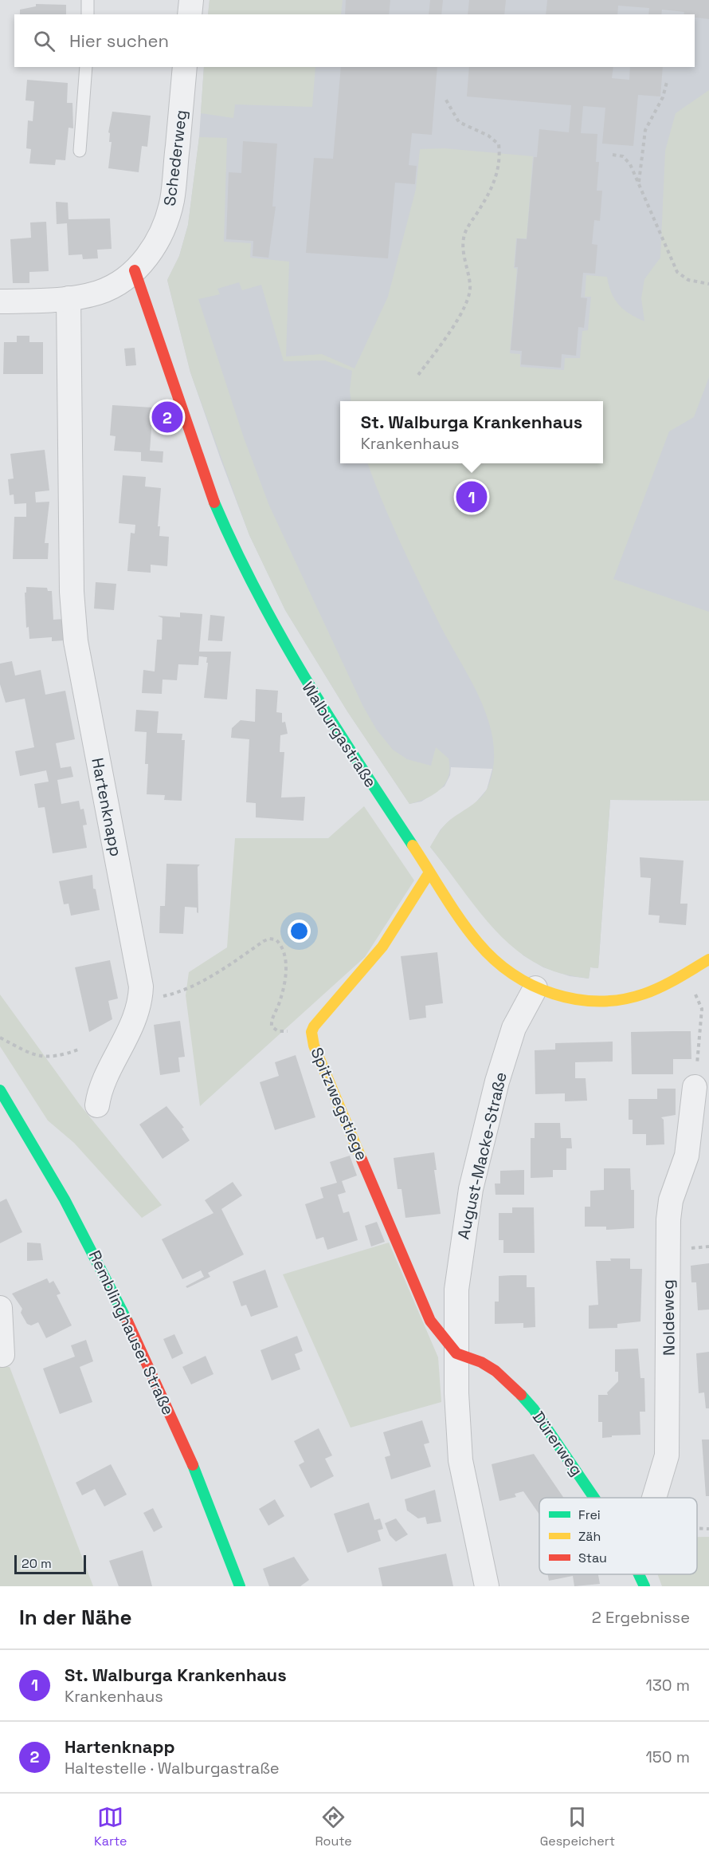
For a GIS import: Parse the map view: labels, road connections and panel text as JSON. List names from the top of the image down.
{
  "streets": {
    "street": [
      "Schederweg",
      "Walburgastraße",
      "Hartenknapp",
      "Spitzwegstiege",
      "August-Macke-Straße",
      "Noldeweg",
      "Remblinghauser Straße",
      "Dürerweg"
    ]
  },
  "crossings": [
    ["Schederweg", "Walburgastraße"],
    ["Schederweg", "Hartenknapp"],
    ["Walburgastraße", "Spitzwegstiege"],
    ["Walburgastraße", "August-Macke-Straße"],
    ["Spitzwegstiege", "August-Macke-Straße"],
    ["Spitzwegstiege", "Dürerweg"],
    ["August-Macke-Straße", "Dürerweg"]
  ],
  "legend": ["Frei", "Zäh", "Stau"],
  "scale_bar": "20 m",
  "page": {
    "search": "Hier suchen",
    "pins": ["2", "1"],
    "popup": ["St. Walburga Krankenhaus", "Krankenhaus"],
    "scale": "20 m",
    "heading": ["In der Nähe", "2 Ergebnisse"],
    "list": [
      {
        "mark": "1",
        "name": "St. Walburga Krankenhaus",
        "note": "Krankenhaus",
        "value": "130 m"
      },
      {
        "mark": "2",
        "name": "Hartenknapp",
        "note": "Haltestelle · Walburgastraße",
        "value": "150 m"
      }
    ],
    "nav": ["Karte", "Route", "Gespeichert"]
  }
}
